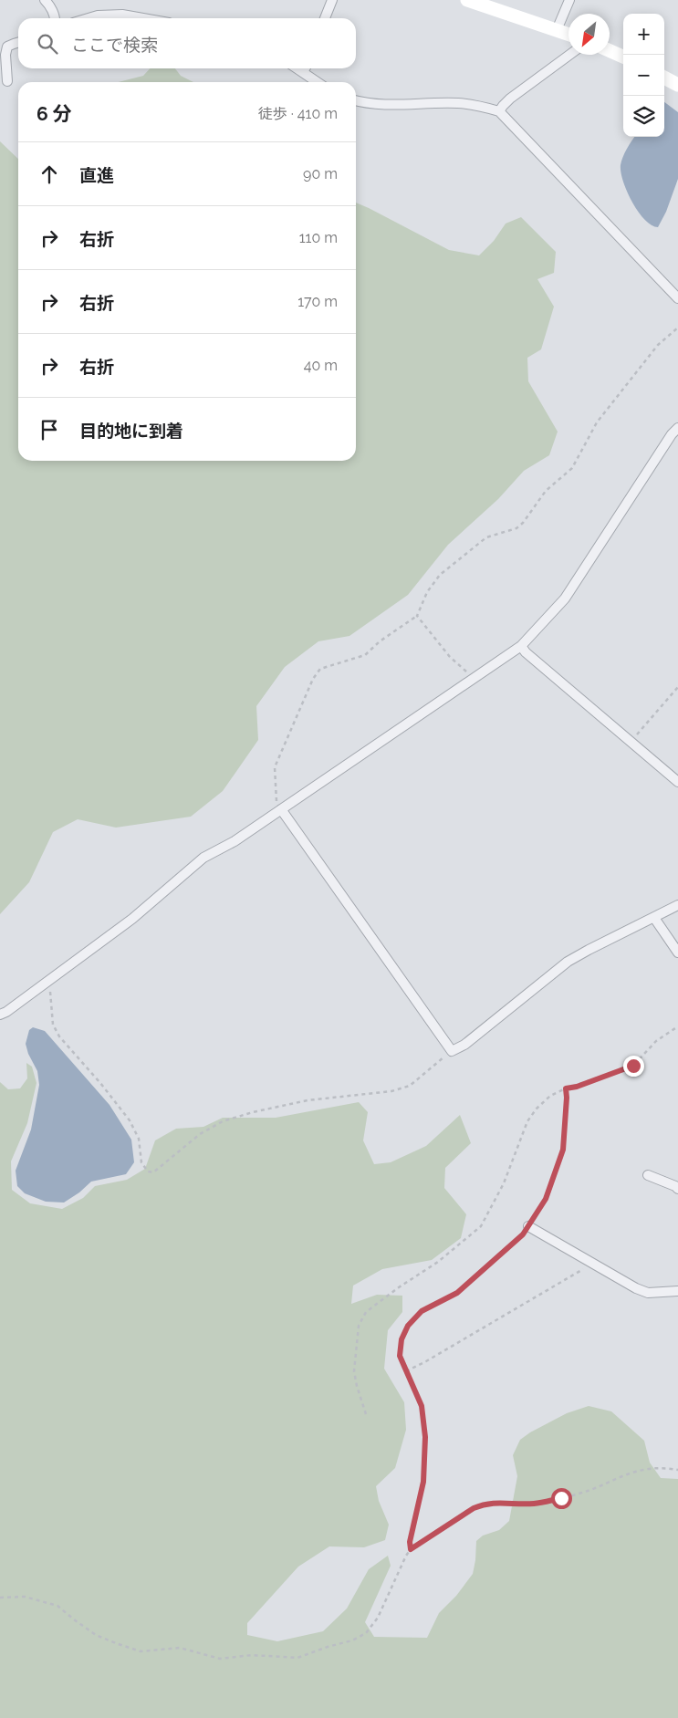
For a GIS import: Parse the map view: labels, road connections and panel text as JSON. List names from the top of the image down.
{
  "north": "bottom left",
  "page": {
    "map_buttons": ["+", "−"],
    "search": "ここで検索",
    "heading": ["6 分", "徒歩 · 410 m"],
    "list": [
      ["直進", "90 m"],
      ["右折", "110 m"],
      ["右折", "170 m"],
      ["右折", "40 m"],
      "目的地に到着"
    ]
  }
}
